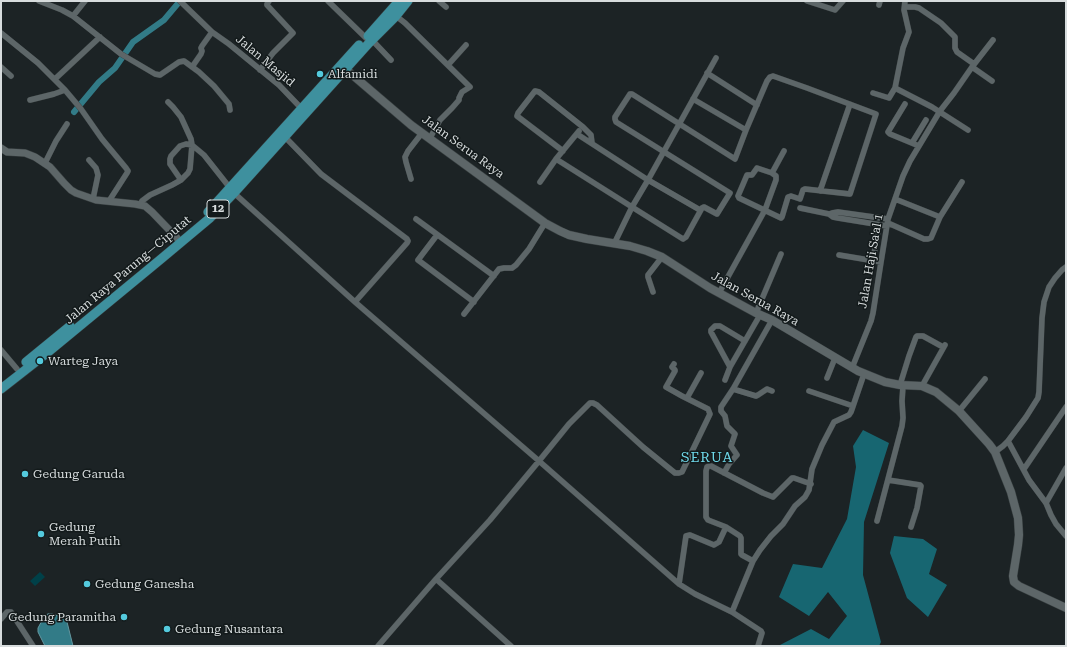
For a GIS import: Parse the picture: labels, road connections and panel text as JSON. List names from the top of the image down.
{
  "streets": {
    "highway": ["12", "Jalan Raya Parung—Ciputat"],
    "main road": ["Jalan Serua Raya"],
    "street": ["Jalan Masjid", "Jalan Haji Sa'al 1"]
  },
  "crossings": [
    ["Jalan Masjid", "Jalan Raya Parung—Ciputat"],
    ["Jalan Serua Raya", "Jalan Haji Sa'al 1"],
    ["Jalan Serua Raya", "Jalan Raya Parung—Ciputat"]
  ],
  "districts": ["SERUA"],
  "places": [
    "Alfamidi",
    "Warteg Jaya",
    "Gedung Garuda",
    "Gedung Merah Putih",
    "Gedung Ganesha",
    "Gedung Paramitha",
    "Gedung Nusantara"
  ]
}
